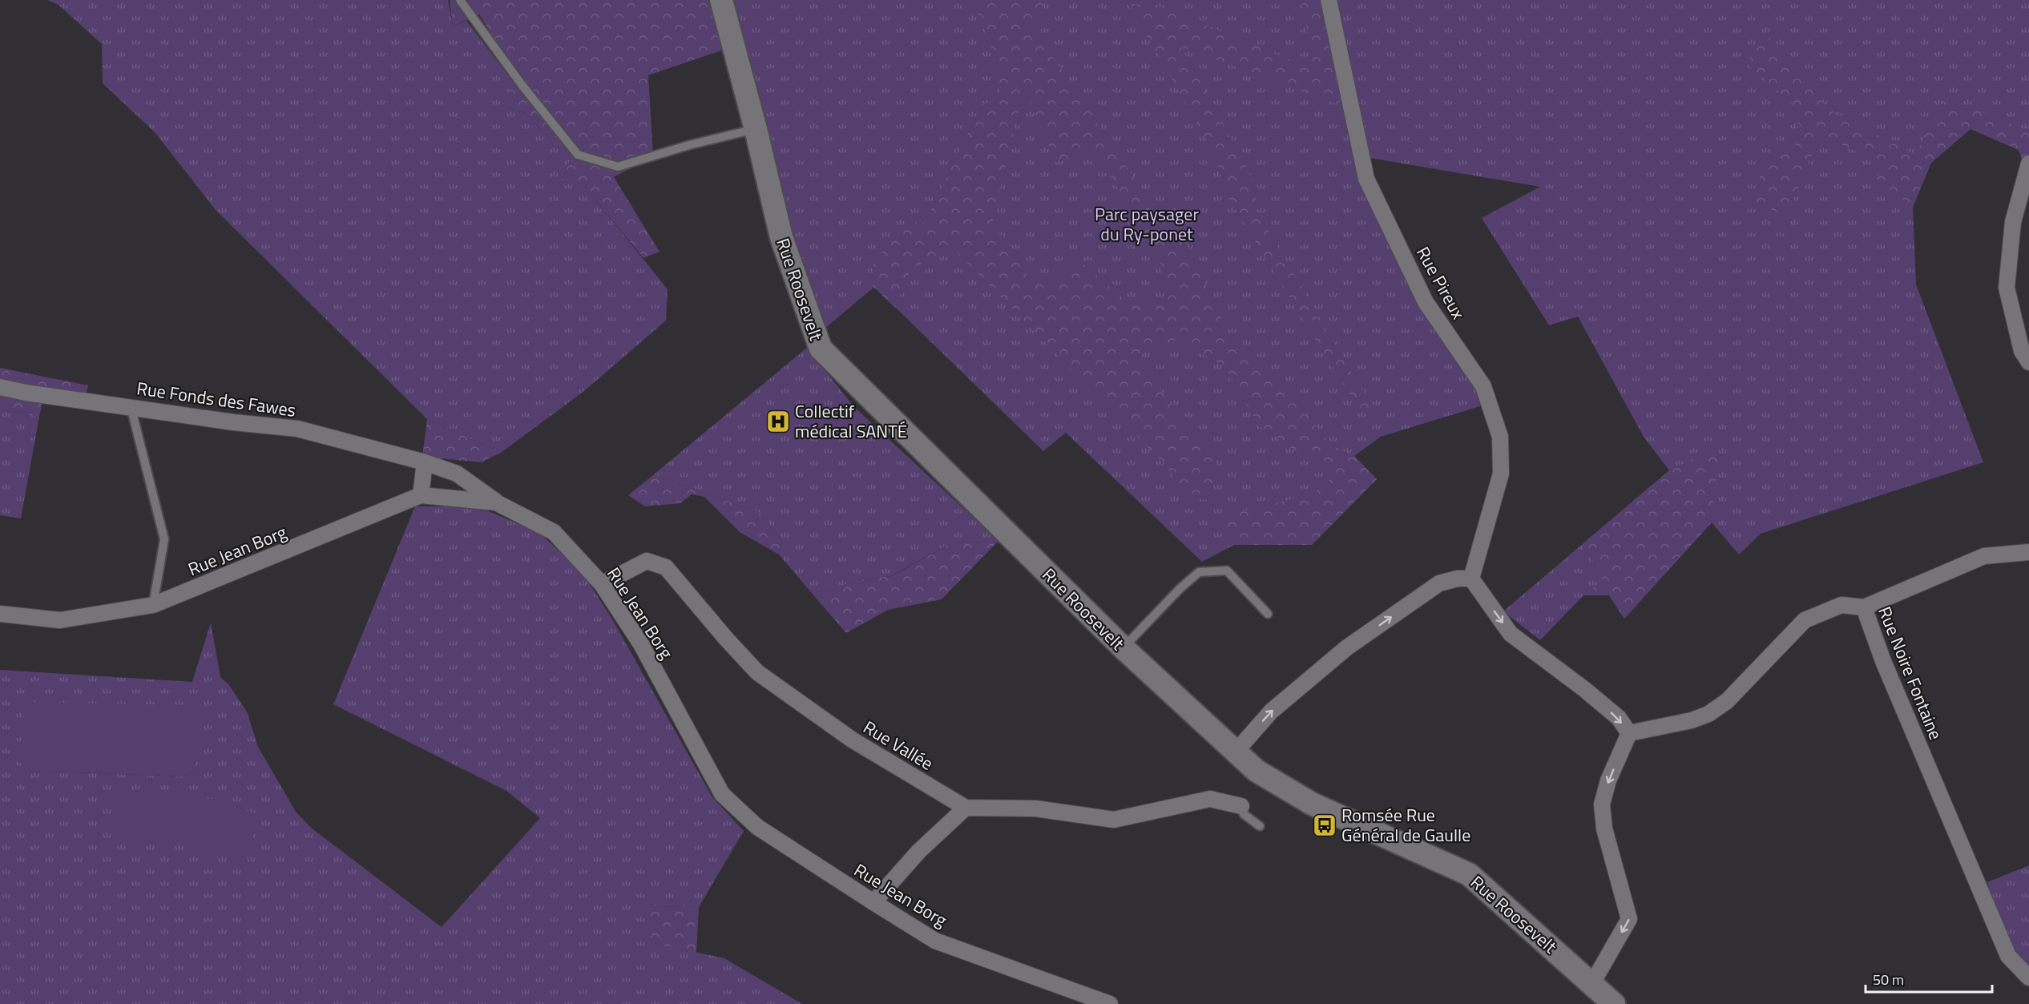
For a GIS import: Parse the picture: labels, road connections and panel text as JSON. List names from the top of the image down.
{
  "streets": {
    "main road": ["Rue Roosevelt"],
    "street": [
      "Rue Pireux",
      "Rue Fonds des Fawes",
      "Rue Jean Borg",
      "Rue Noire Fontaine",
      "Rue Vallée"
    ]
  },
  "crossings": [
    ["Rue Fonds des Fawes", "Rue Jean Borg"],
    ["Rue Jean Borg", "Rue Vallée"]
  ],
  "parks": ["Parc paysager du Ry-ponet"],
  "places": {
    "hospital": ["Collectif médical SANTÉ"],
    "bus stop": ["Romsée Rue Général de Gaulle"]
  },
  "scale_bar": "50 m"
}
